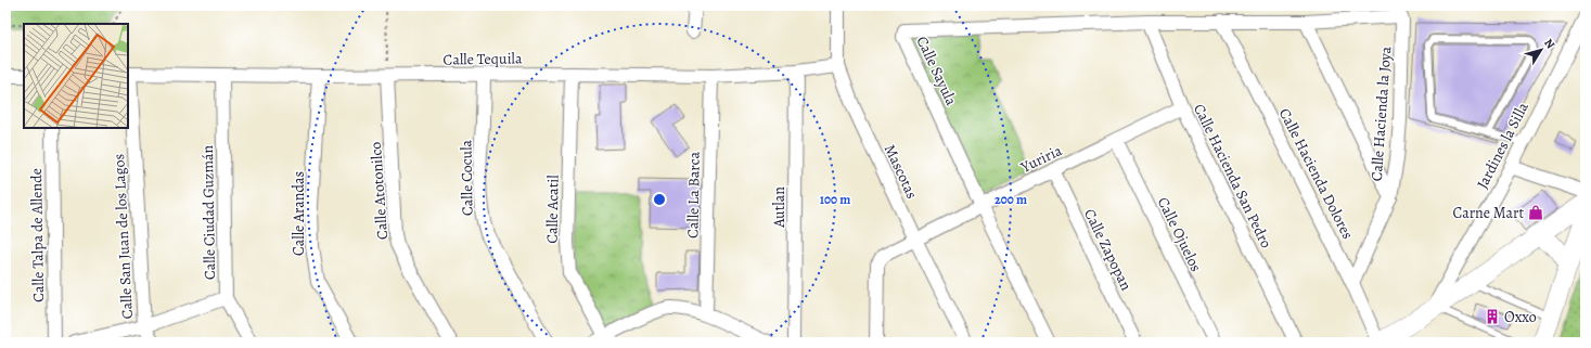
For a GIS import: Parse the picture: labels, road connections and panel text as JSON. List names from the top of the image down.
{
  "streets": {
    "street": [
      "Calle Tequila",
      "Calle Sayula",
      "Calle Hacienda la Joya",
      "Jardines la Silla",
      "Yuriria",
      "Mascotas",
      "Calle Hacienda Dolores",
      "Calle Hacienda San Pedro",
      "Calle Cocula",
      "Calle Atotonilco",
      "Calle La Barca",
      "Autlan",
      "Calle Acatil",
      "Calle Ciudad Guzmán",
      "Calle Arandas",
      "Calle Ojuelos",
      "Calle Talpa de Allende",
      "Calle San Juan de los Lagos",
      "Calle Zapopan"
    ]
  },
  "crossings": [
    ["Calle Tequila", "Mascotas"],
    ["Calle Tequila", "Calle Cocula"],
    ["Calle Tequila", "Calle Atotonilco"],
    ["Calle Tequila", "Calle La Barca"],
    ["Calle Tequila", "Autlan"],
    ["Calle Tequila", "Calle Acatil"],
    ["Calle Tequila", "Calle Ciudad Guzmán"],
    ["Calle Tequila", "Calle Arandas"],
    ["Calle Tequila", "Calle San Juan de los Lagos"],
    ["Calle Sayula", "Yuriria"],
    ["Calle Sayula", "Calle Hacienda San Pedro"],
    ["Calle Hacienda la Joya", "Calle Hacienda Dolores"],
    ["Yuriria", "Mascotas"],
    ["Yuriria", "Calle Hacienda San Pedro"],
    ["Yuriria", "Calle Ojuelos"],
    ["Yuriria", "Calle Zapopan"]
  ],
  "places": {
    "shop": ["Carne Mart"],
    "building": ["Oxxo"]
  },
  "north": "top right",
  "rings": ["100 m", "200 m"]
}
